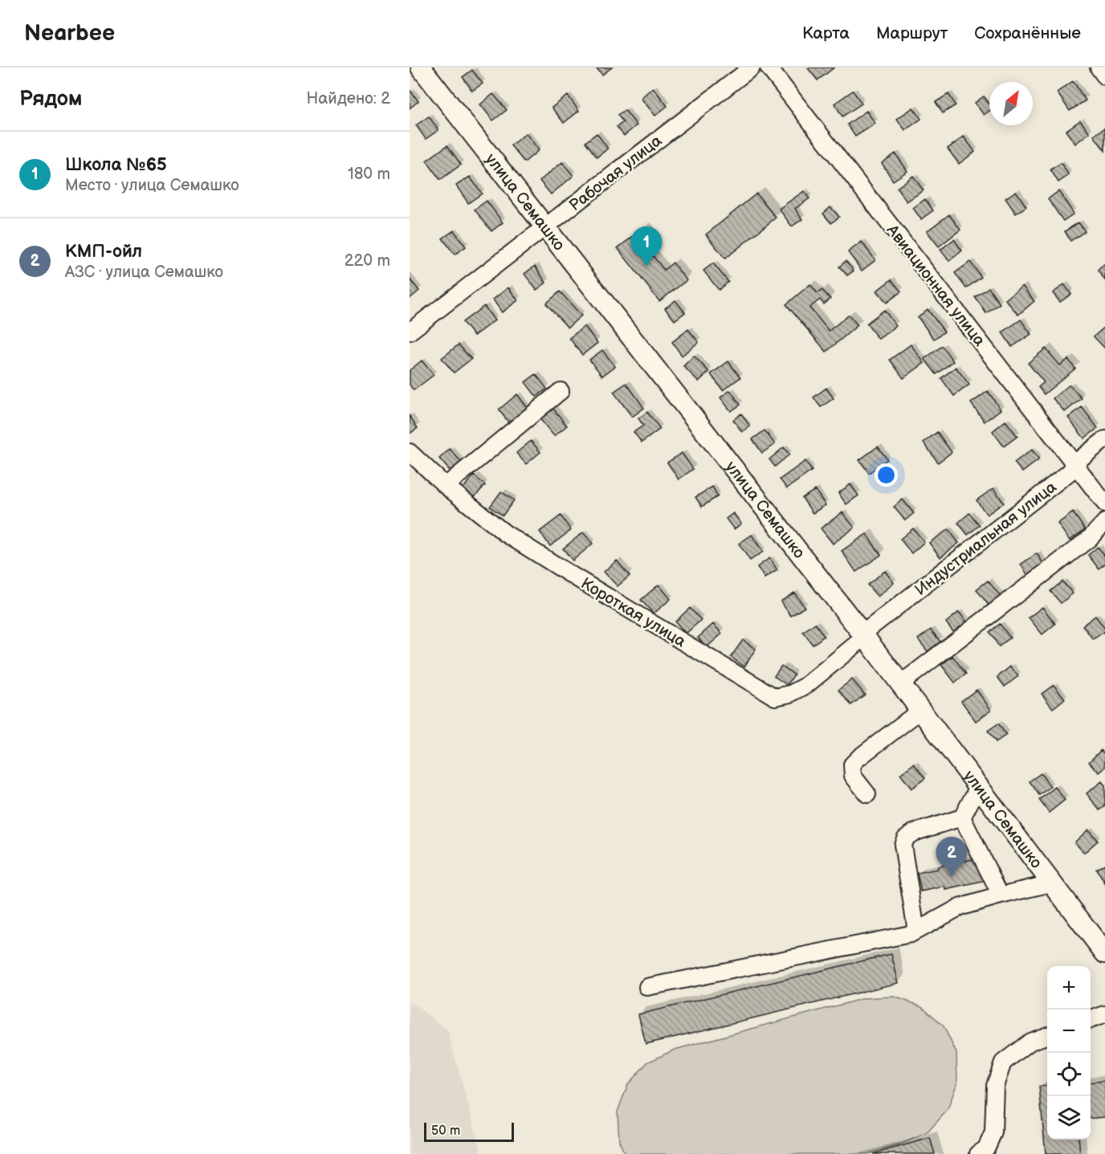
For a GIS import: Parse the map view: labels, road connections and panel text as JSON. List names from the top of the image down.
{
  "streets": {
    "main road": ["улица Семашко"],
    "street": [
      "Рабочая улица",
      "Авиационная улица",
      "Индустриальная улица",
      "Короткая улица"
    ]
  },
  "crossings": [
    ["Рабочая улица", "улица Семашко"],
    ["улица Семашко", "Индустриальная улица"],
    ["улица Семашко", "Короткая улица"],
    ["Авиационная улица", "Индустриальная улица"],
    ["Индустриальная улица", "Короткая улица"]
  ],
  "scale_bar": "50 m",
  "north": "top right",
  "page": {
    "header": "Nearbee",
    "nav": ["Карта", "Маршрут", "Сохранённые"],
    "heading": ["Рядом", "Найдено: 2"],
    "list": [
      {
        "mark": "1",
        "name": "Школа №65",
        "note": "Место · улица Семашко",
        "value": "180 m"
      },
      {
        "mark": "2",
        "name": "КМП-ойл",
        "note": "АЗС · улица Семашко",
        "value": "220 m"
      }
    ],
    "pins": ["1", "2"],
    "map_buttons": ["+", "−"],
    "scale": "50 m"
  }
}
